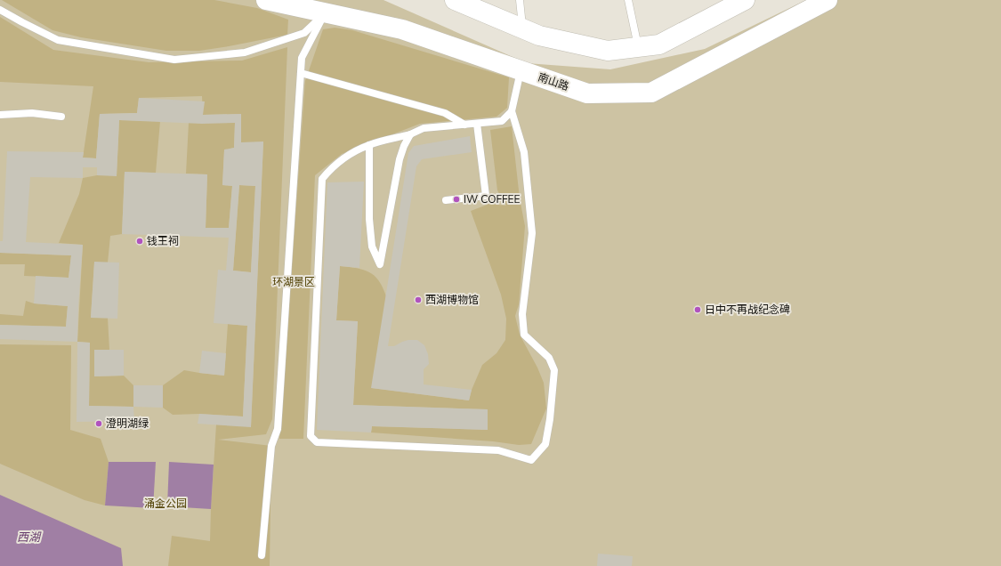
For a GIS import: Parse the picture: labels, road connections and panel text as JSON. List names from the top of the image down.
{
  "streets": {
    "main road": ["南山路"]
  },
  "water": ["西湖"],
  "parks": ["环湖景区", "涌金公园"],
  "places": [
    "IW COFFEE",
    "钱王祠",
    "西湖博物馆",
    "日中不再战纪念碑",
    "澄明湖绿"
  ]
}
